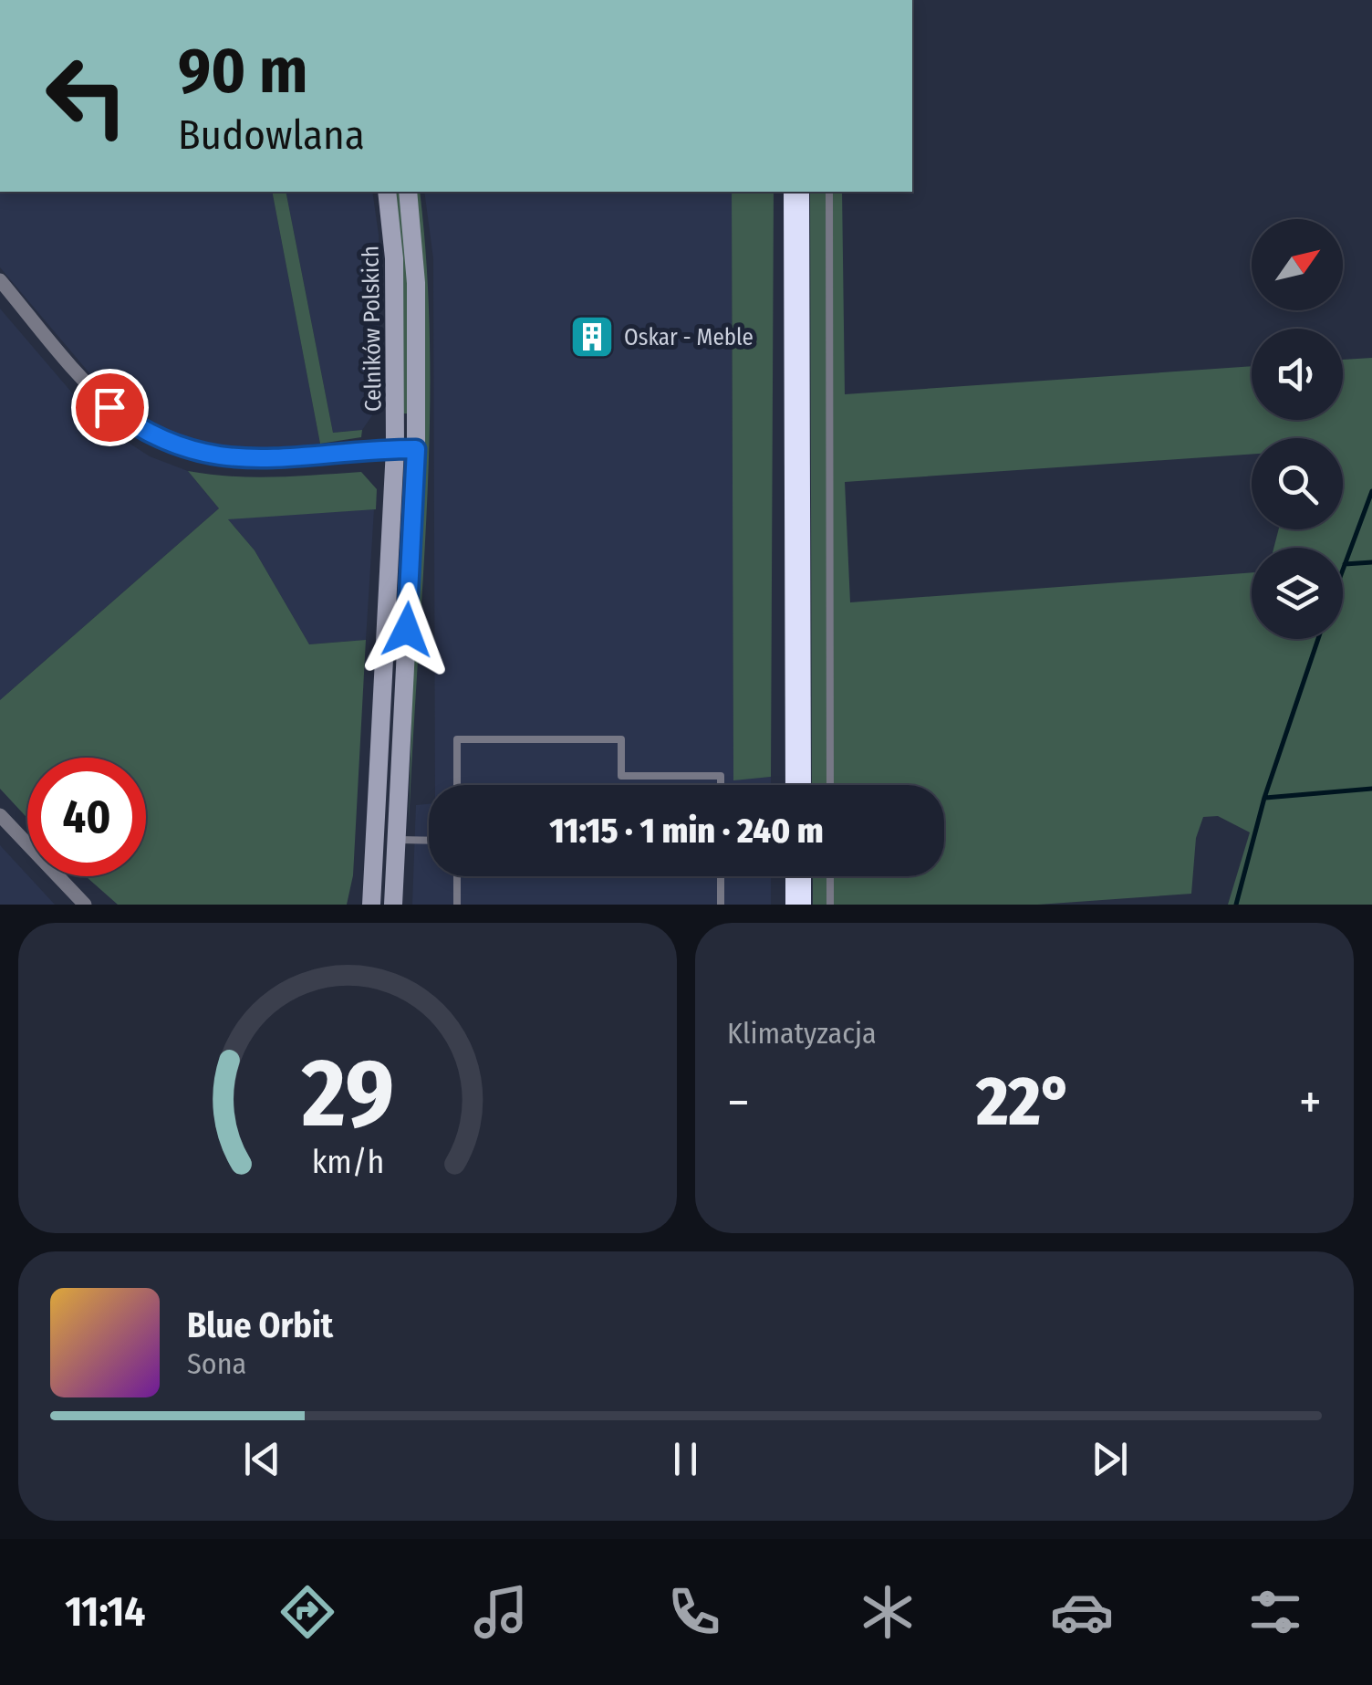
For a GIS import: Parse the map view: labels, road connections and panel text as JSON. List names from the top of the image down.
{
  "streets": {
    "street": ["Celników Polskich"]
  },
  "places": {
    "building": ["Oskar - Meble"]
  },
  "north": "top right",
  "page": {
    "turn": ["90 m", "Budowlana"],
    "limit": "40",
    "trip": "11:15 · 1 min · 240 m",
    "tile": "Klimatyzacja",
    "heat": ["−", "22°", "+"],
    "song": ["Blue Orbit", "Sona"],
    "tabs": "11:14",
    "gauge": ["29", "km/h"]
  }
}
